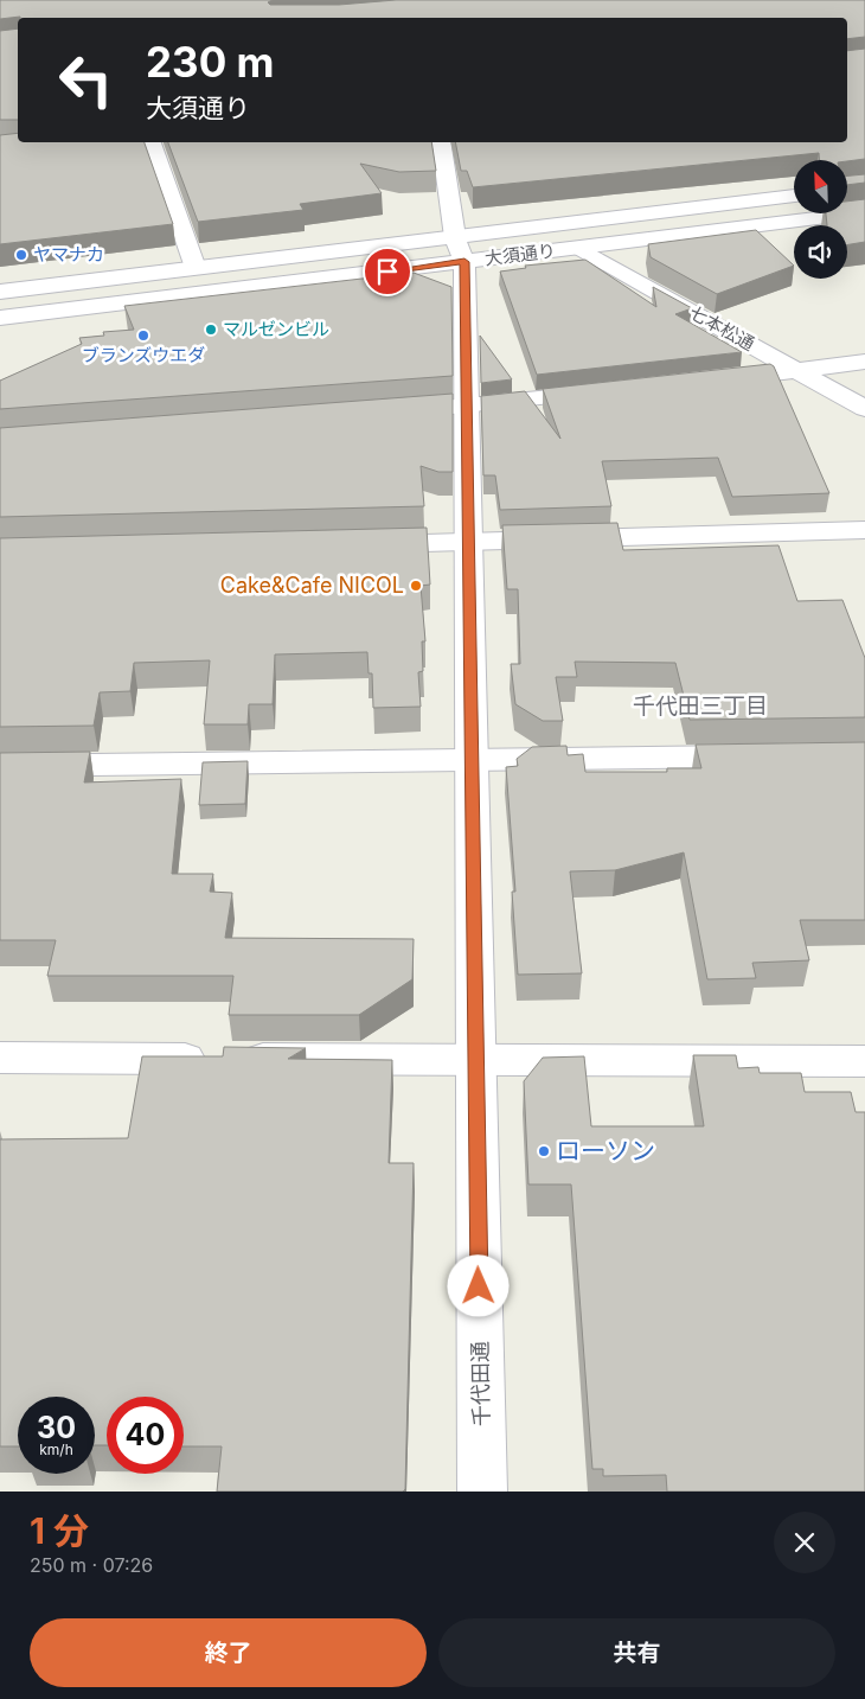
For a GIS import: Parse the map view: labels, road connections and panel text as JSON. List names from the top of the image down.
{
  "streets": {
    "street": ["大須通り", "七本松通", "千代田通"]
  },
  "crossings": [
    ["大須通り", "七本松通"],
    ["大須通り", "千代田通"]
  ],
  "districts": ["千代田三丁目"],
  "places": [
    "ヤマナカ",
    "マルゼンビル",
    "ブランズウエダ",
    "Cake&Cafe NICOL",
    "ローソン"
  ],
  "north": "top left",
  "page": {
    "turn": ["230 m", "大須通り"],
    "speed": "30 km/h",
    "limit": "40",
    "heading": ["1 分", "250 m · 07:26"],
    "buttons": ["終了", "共有"]
  }
}
